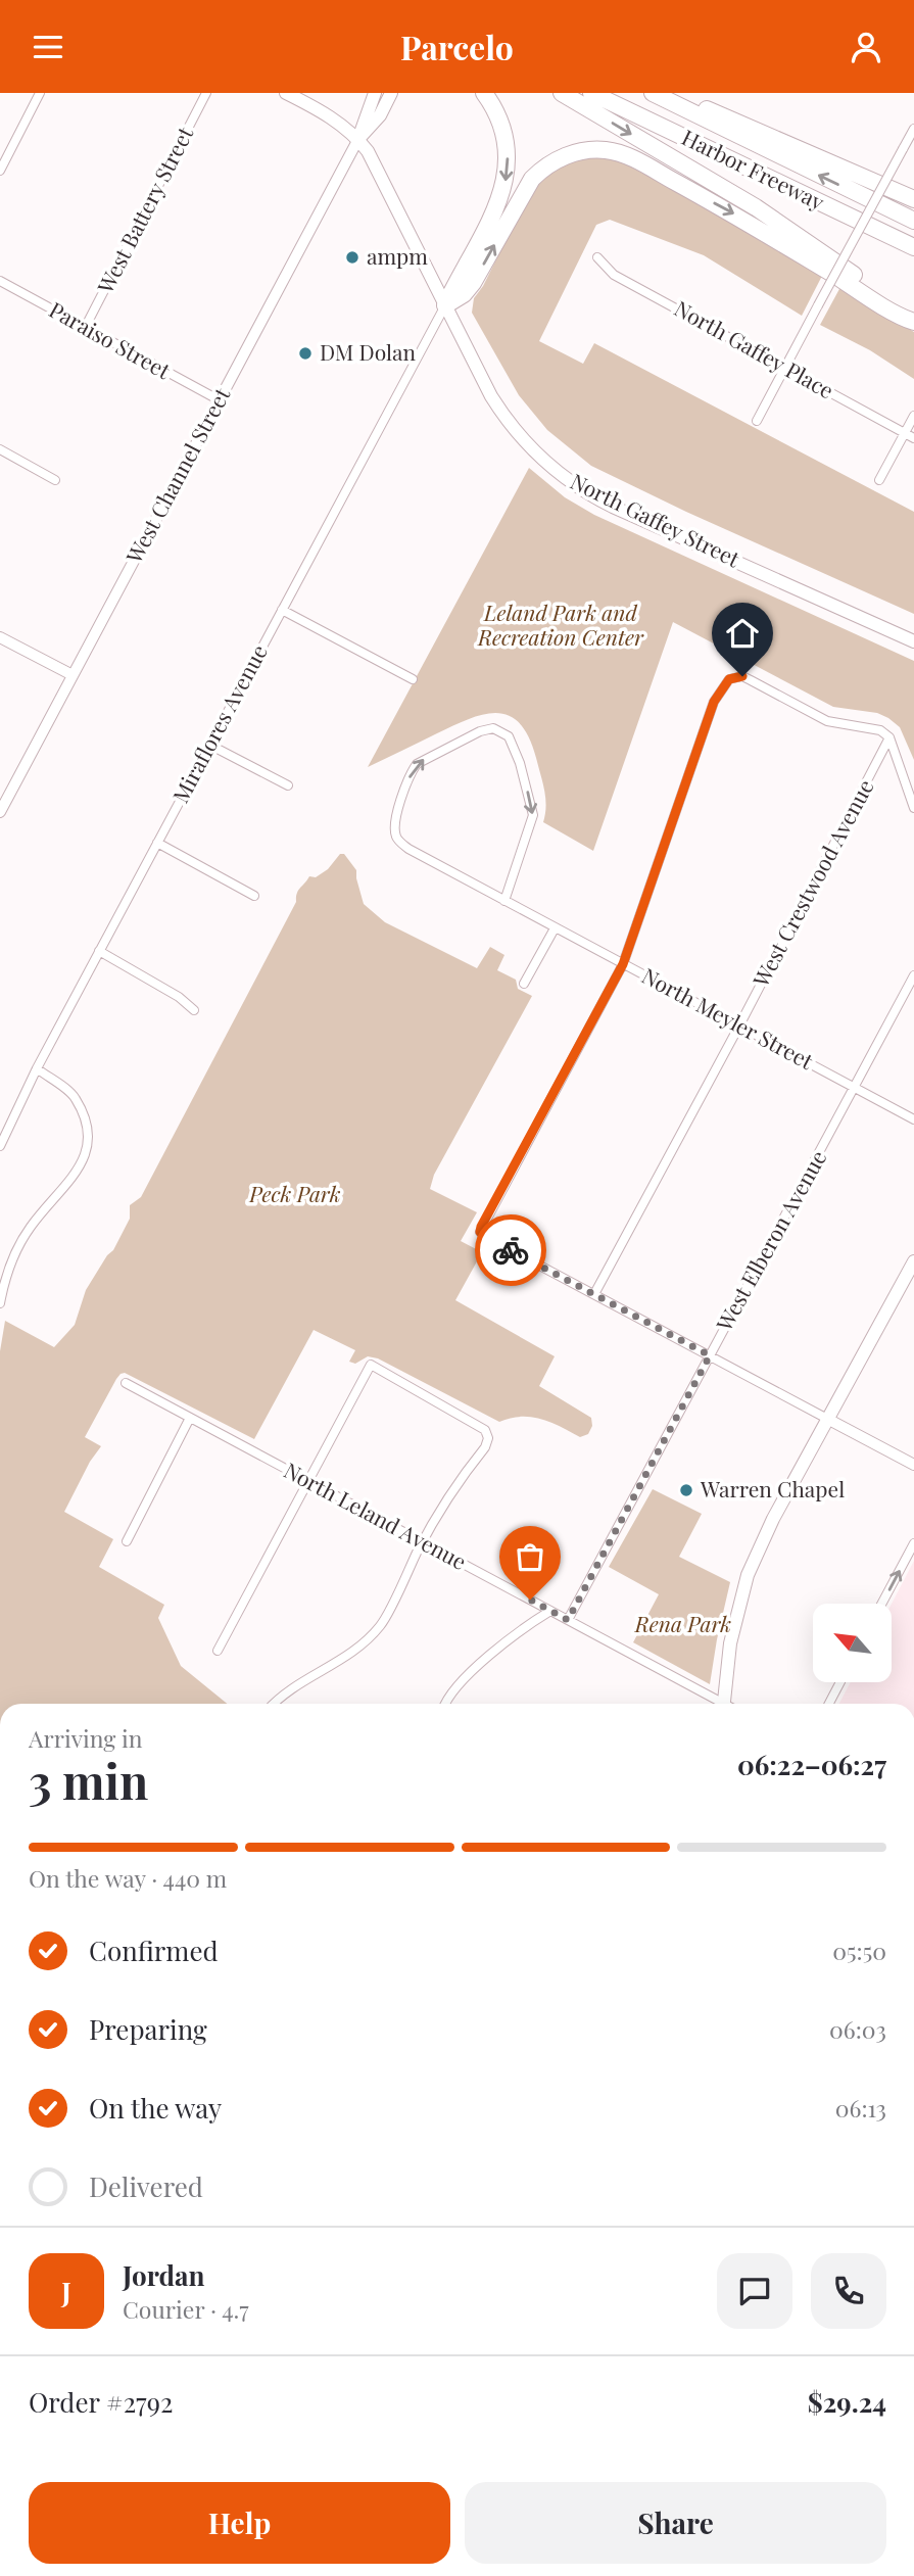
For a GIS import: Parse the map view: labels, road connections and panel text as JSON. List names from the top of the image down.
{
  "streets": {
    "highway": ["Harbor Freeway"],
    "main road": ["West Channel Street", "North Gaffey Street"],
    "street": [
      "West Battery Street",
      "Paraiso Street",
      "North Gaffey Place",
      "Miraflores Avenue",
      "West Crestwood Avenue",
      "North Meyler Street",
      "West Elberon Avenue",
      "North Leland Avenue"
    ]
  },
  "crossings": [
    ["West Battery Street", "Paraiso Street"],
    ["Paraiso Street", "West Channel Street"],
    ["West Channel Street", "North Gaffey Street"],
    ["North Gaffey Street", "Miraflores Avenue"],
    ["West Crestwood Avenue", "North Meyler Street"],
    ["North Meyler Street", "West Elberon Avenue"],
    ["West Elberon Avenue", "North Leland Avenue"]
  ],
  "parks": ["Leland Park and Recreation Center", "Peck Park", "Rena Park"],
  "places": ["ampm", "DM Dolan", "Warren Chapel"],
  "north": "top left",
  "page": {
    "header": "Parcelo",
    "heading": ["3 min", "Arriving in", "06:22–06:27"],
    "panel": [
      "Jordan",
      "Courier · 4.7",
      "Order #2792",
      "$29.24"
    ],
    "bar": "On the way · 440 m",
    "list": [
      ["Confirmed", "05:50"],
      ["Preparing", "06:03"],
      ["On the way", "06:13"],
      "Delivered"
    ],
    "round": "J",
    "buttons": ["Help", "Share"]
  }
}
